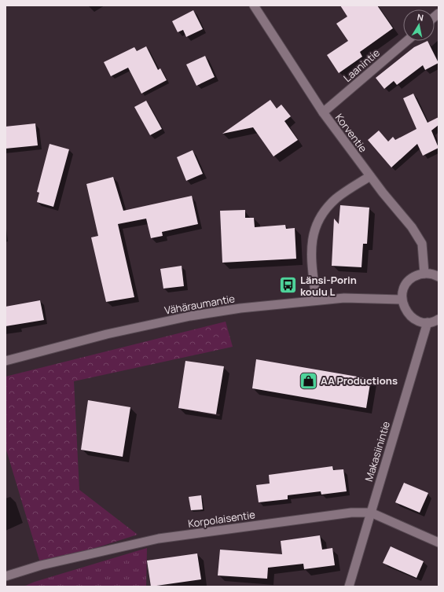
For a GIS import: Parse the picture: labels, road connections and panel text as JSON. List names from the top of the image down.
{
  "streets": {
    "street": [
      "Laanintie",
      "Korventie",
      "Vähäraumantie",
      "Makasiinintie",
      "Korpolaisentie"
    ]
  },
  "crossings": [
    ["Laanintie", "Korventie"],
    ["Makasiinintie", "Korpolaisentie"]
  ],
  "places": {
    "bus stop": ["Länsi-Porin koulu L"],
    "shop": ["AA Productions"]
  },
  "north": "top"
}
